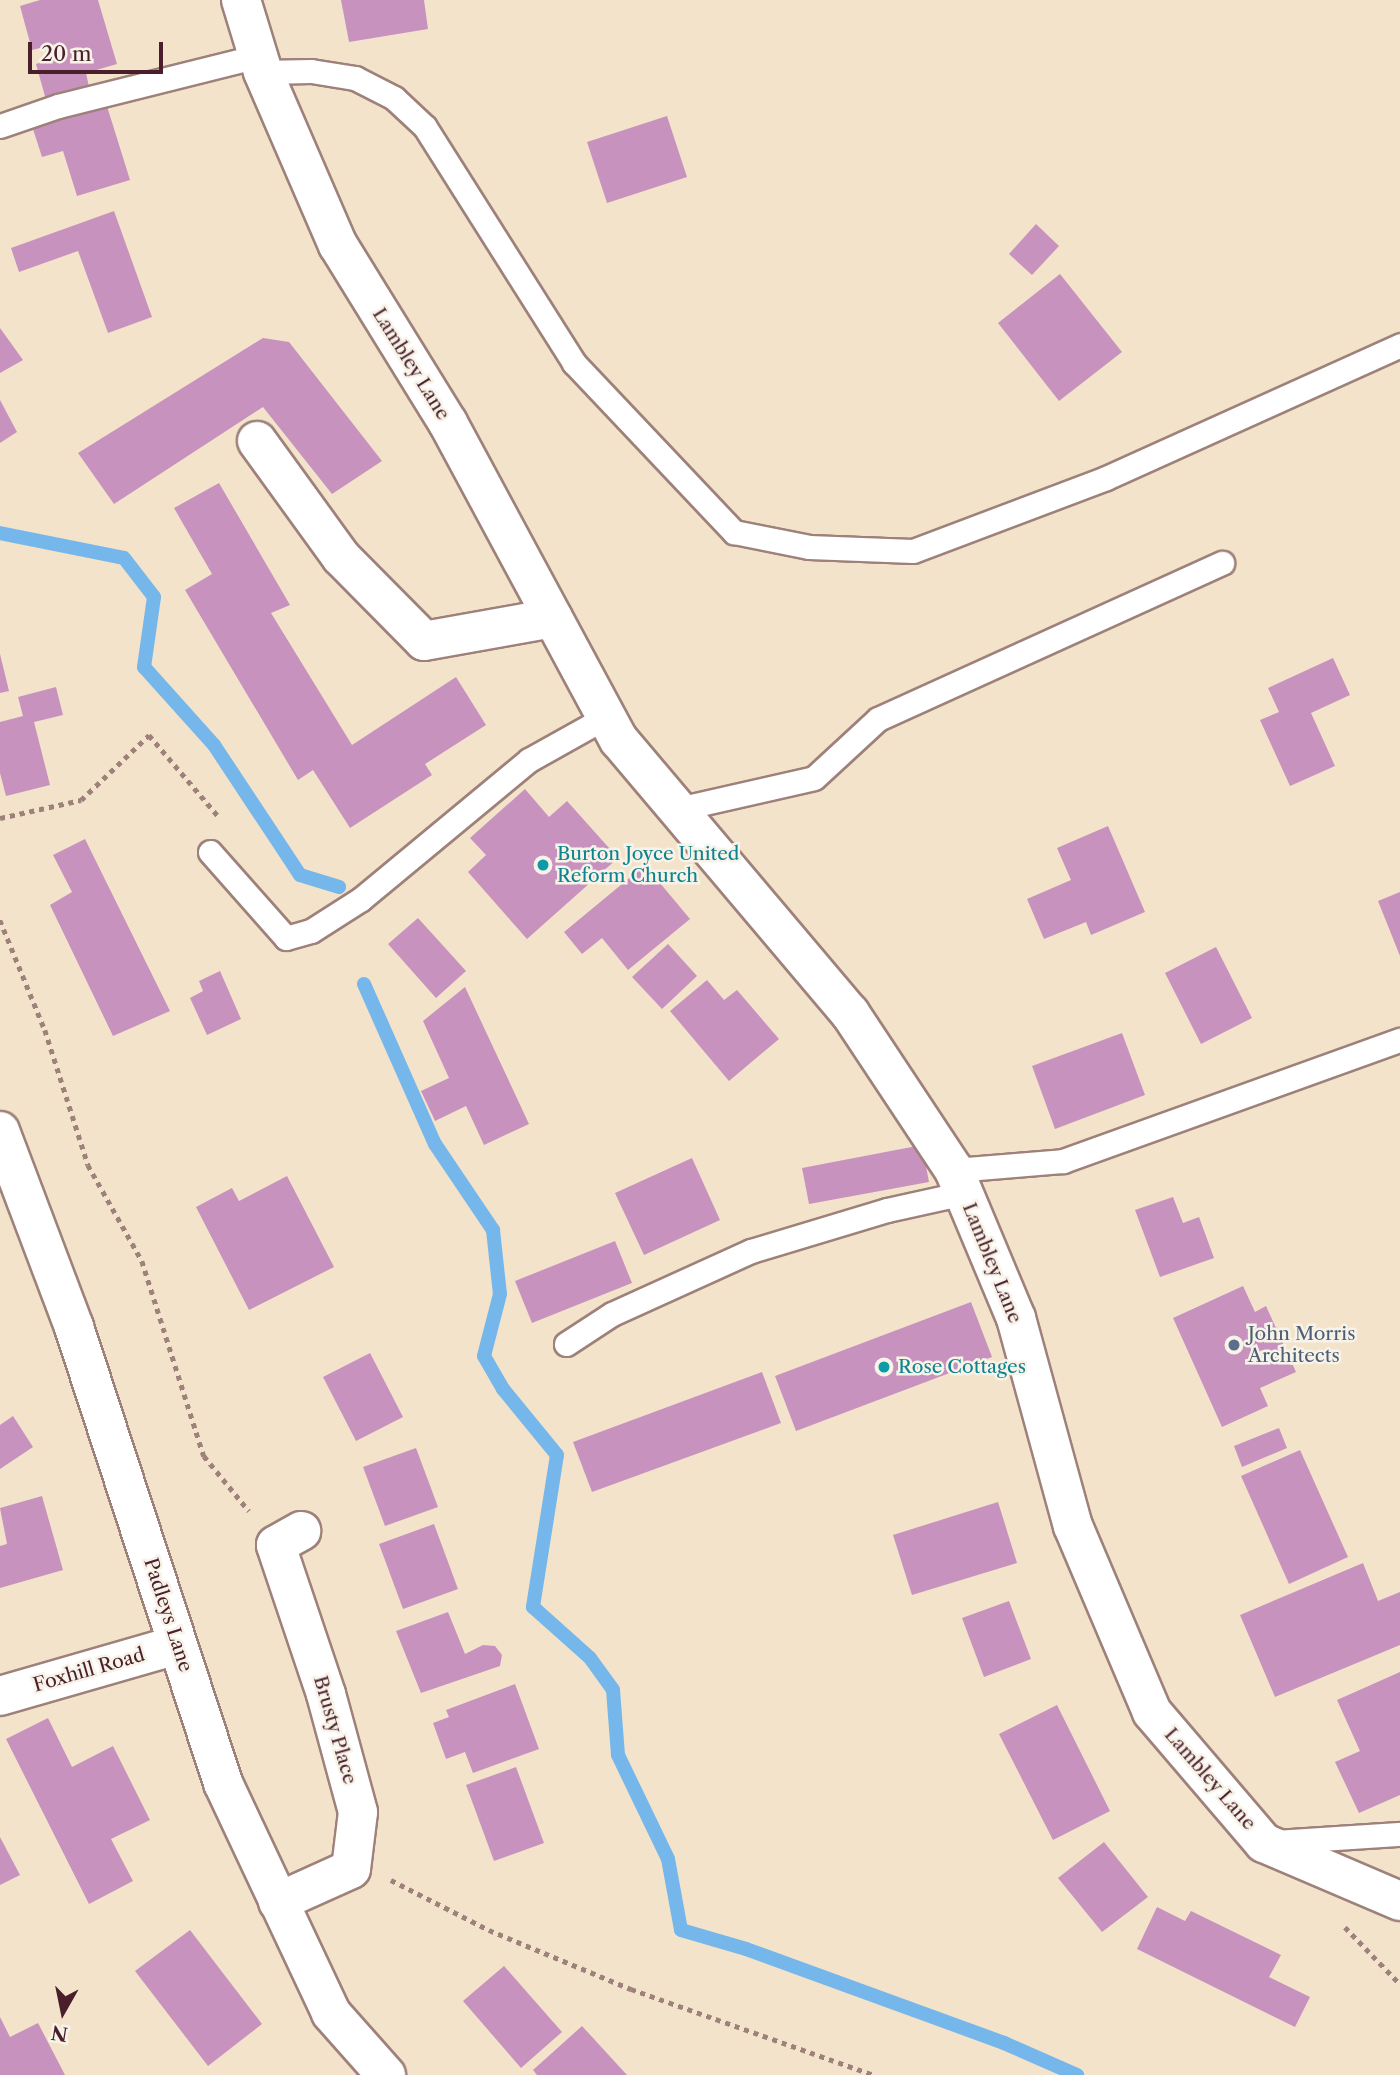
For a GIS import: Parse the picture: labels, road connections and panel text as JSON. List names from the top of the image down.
{
  "streets": {
    "street": [
      "Lambley Lane",
      "Padleys Lane",
      "Foxhill Road",
      "Brusty Place"
    ]
  },
  "crossings": [
    ["Padleys Lane", "Foxhill Road"]
  ],
  "places": ["Burton Joyce United Reform Church", "John Morris Architects", "Rose Cottages"],
  "scale_bar": "20 m",
  "north": "bottom"
}
